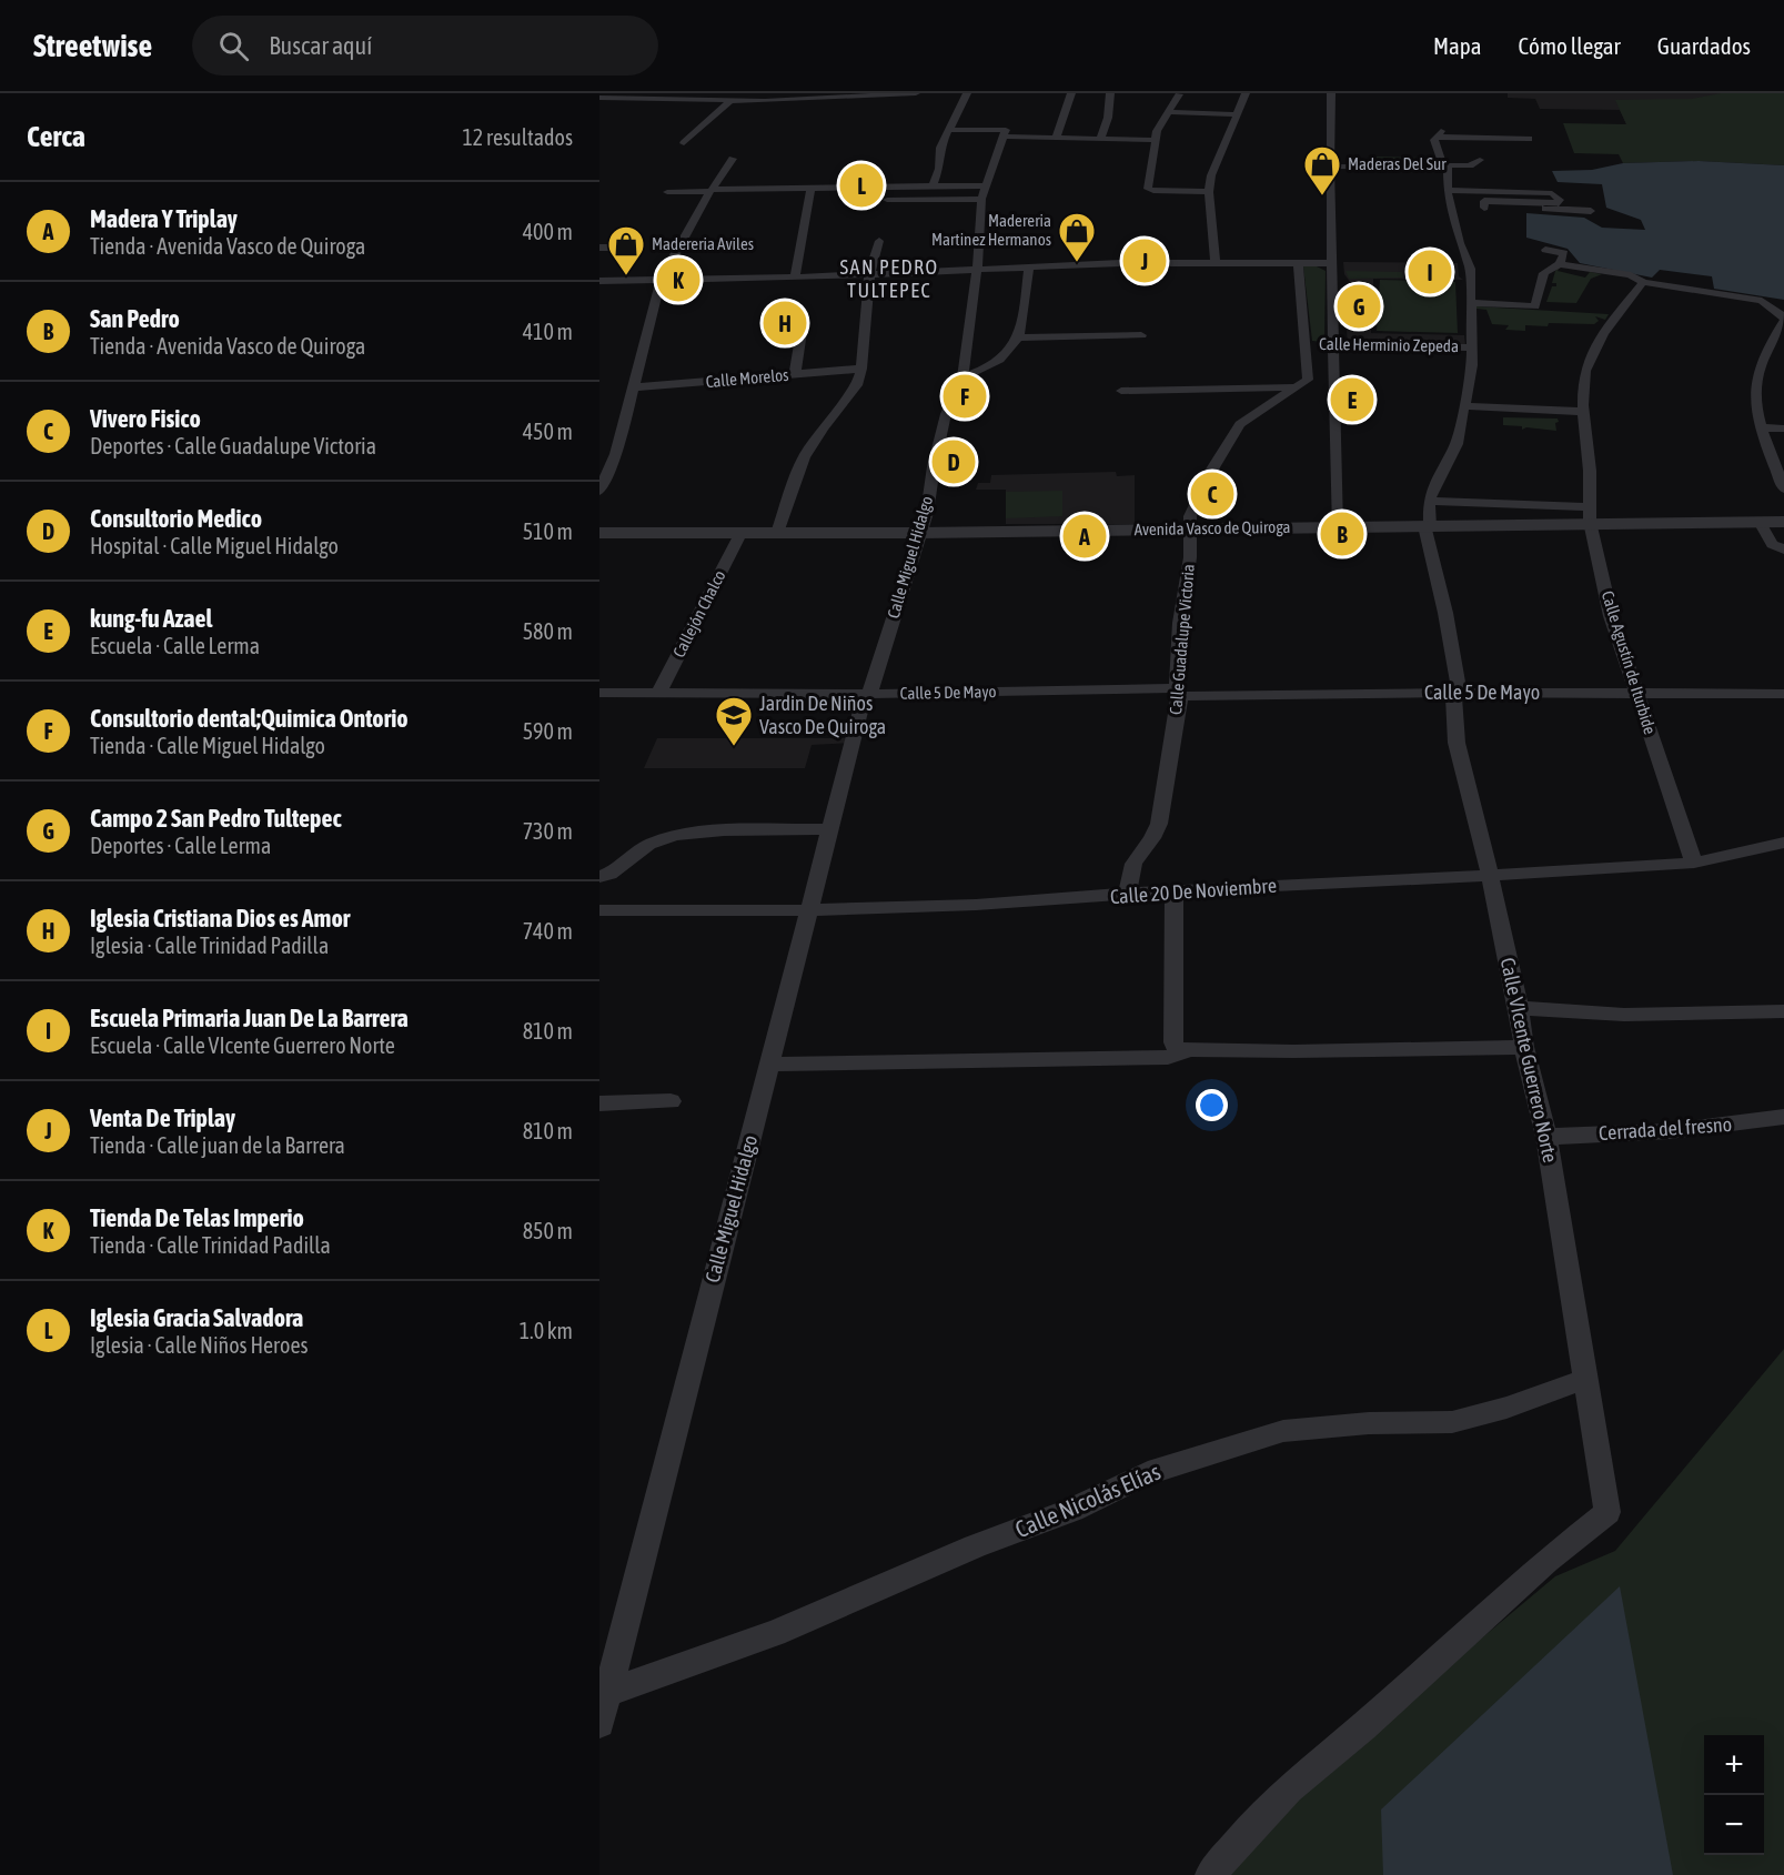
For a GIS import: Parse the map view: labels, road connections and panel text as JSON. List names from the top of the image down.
{
  "streets": {
    "street": [
      "Calle Herminio Zepeda",
      "Calle Morelos",
      "Avenida Vasco de Quiroga",
      "Calle Miguel Hidalgo",
      "Callejón Chalco",
      "Calle Guadalupe Victoria",
      "Calle Agustín de Iturbide",
      "Calle 5 De Mayo",
      "Calle 20 De Noviembre",
      "Calle VIcente Guerrero Norte",
      "Cerrada del fresno",
      "Calle Nicolás Elías"
    ]
  },
  "crossings": [
    ["Calle Herminio Zepeda", "Calle VIcente Guerrero Norte"],
    ["Avenida Vasco de Quiroga", "Calle Miguel Hidalgo"],
    ["Avenida Vasco de Quiroga", "Callejón Chalco"],
    ["Avenida Vasco de Quiroga", "Calle Guadalupe Victoria"],
    ["Avenida Vasco de Quiroga", "Calle Agustín de Iturbide"],
    ["Avenida Vasco de Quiroga", "Calle VIcente Guerrero Norte"],
    ["Calle Miguel Hidalgo", "Calle 5 De Mayo"],
    ["Calle Miguel Hidalgo", "Calle 20 De Noviembre"],
    ["Calle Miguel Hidalgo", "Calle Nicolás Elías"],
    ["Callejón Chalco", "Calle 5 De Mayo"],
    ["Calle Guadalupe Victoria", "Calle 5 De Mayo"],
    ["Calle Guadalupe Victoria", "Calle 20 De Noviembre"],
    ["Calle Agustín de Iturbide", "Calle 5 De Mayo"],
    ["Calle Agustín de Iturbide", "Calle 20 De Noviembre"],
    ["Calle 5 De Mayo", "Calle VIcente Guerrero Norte"],
    ["Calle 20 De Noviembre", "Calle VIcente Guerrero Norte"],
    ["Calle VIcente Guerrero Norte", "Cerrada del fresno"],
    ["Calle VIcente Guerrero Norte", "Calle Nicolás Elías"]
  ],
  "districts": ["SAN PEDRO TULTEPEC"],
  "places": {
    "shop": ["Maderas Del Sur", "Madereria Martinez Hermanos", "Madereria Aviles"],
    "school or university": ["Jardin De Niños Vasco De Quiroga"]
  },
  "page": {
    "header": "Streetwise",
    "search": "Buscar aquí",
    "nav": ["Mapa", "Cómo llegar", "Guardados"],
    "heading": ["Cerca", "12 resultados"],
    "pins": [
      "L",
      "J",
      "I",
      "K",
      "G",
      "H",
      "F",
      "E",
      "D",
      "C",
      "B",
      "A"
    ],
    "list": [
      {
        "mark": "A",
        "name": "Madera Y Triplay",
        "note": "Tienda · Avenida Vasco de Quiroga",
        "value": "400 m"
      },
      {
        "mark": "B",
        "name": "San Pedro",
        "note": "Tienda · Avenida Vasco de Quiroga",
        "value": "410 m"
      },
      {
        "mark": "C",
        "name": "Vivero Fisico",
        "note": "Deportes · Calle Guadalupe Victoria",
        "value": "450 m"
      },
      {
        "mark": "D",
        "name": "Consultorio Medico",
        "note": "Hospital · Calle Miguel Hidalgo",
        "value": "510 m"
      },
      {
        "mark": "E",
        "name": "kung-fu Azael",
        "note": "Escuela · Calle Lerma",
        "value": "580 m"
      },
      {
        "mark": "F",
        "name": "Consultorio dental;Quimica Ontorio",
        "note": "Tienda · Calle Miguel Hidalgo",
        "value": "590 m"
      },
      {
        "mark": "G",
        "name": "Campo 2 San Pedro Tultepec",
        "note": "Deportes · Calle Lerma",
        "value": "730 m"
      },
      {
        "mark": "H",
        "name": "Iglesia Cristiana Dios es Amor",
        "note": "Iglesia · Calle Trinidad Padilla",
        "value": "740 m"
      },
      {
        "mark": "I",
        "name": "Escuela Primaria Juan De La Barrera",
        "note": "Escuela · Calle VIcente Guerrero Norte",
        "value": "810 m"
      },
      {
        "mark": "J",
        "name": "Venta De Triplay",
        "note": "Tienda · Calle juan de la Barrera",
        "value": "810 m"
      },
      {
        "mark": "K",
        "name": "Tienda De Telas Imperio",
        "note": "Tienda · Calle Trinidad Padilla",
        "value": "850 m"
      },
      {
        "mark": "L",
        "name": "Iglesia Gracia Salvadora",
        "note": "Iglesia · Calle Niños Heroes",
        "value": "1.0 km"
      }
    ],
    "map_buttons": ["+", "−"]
  }
}
